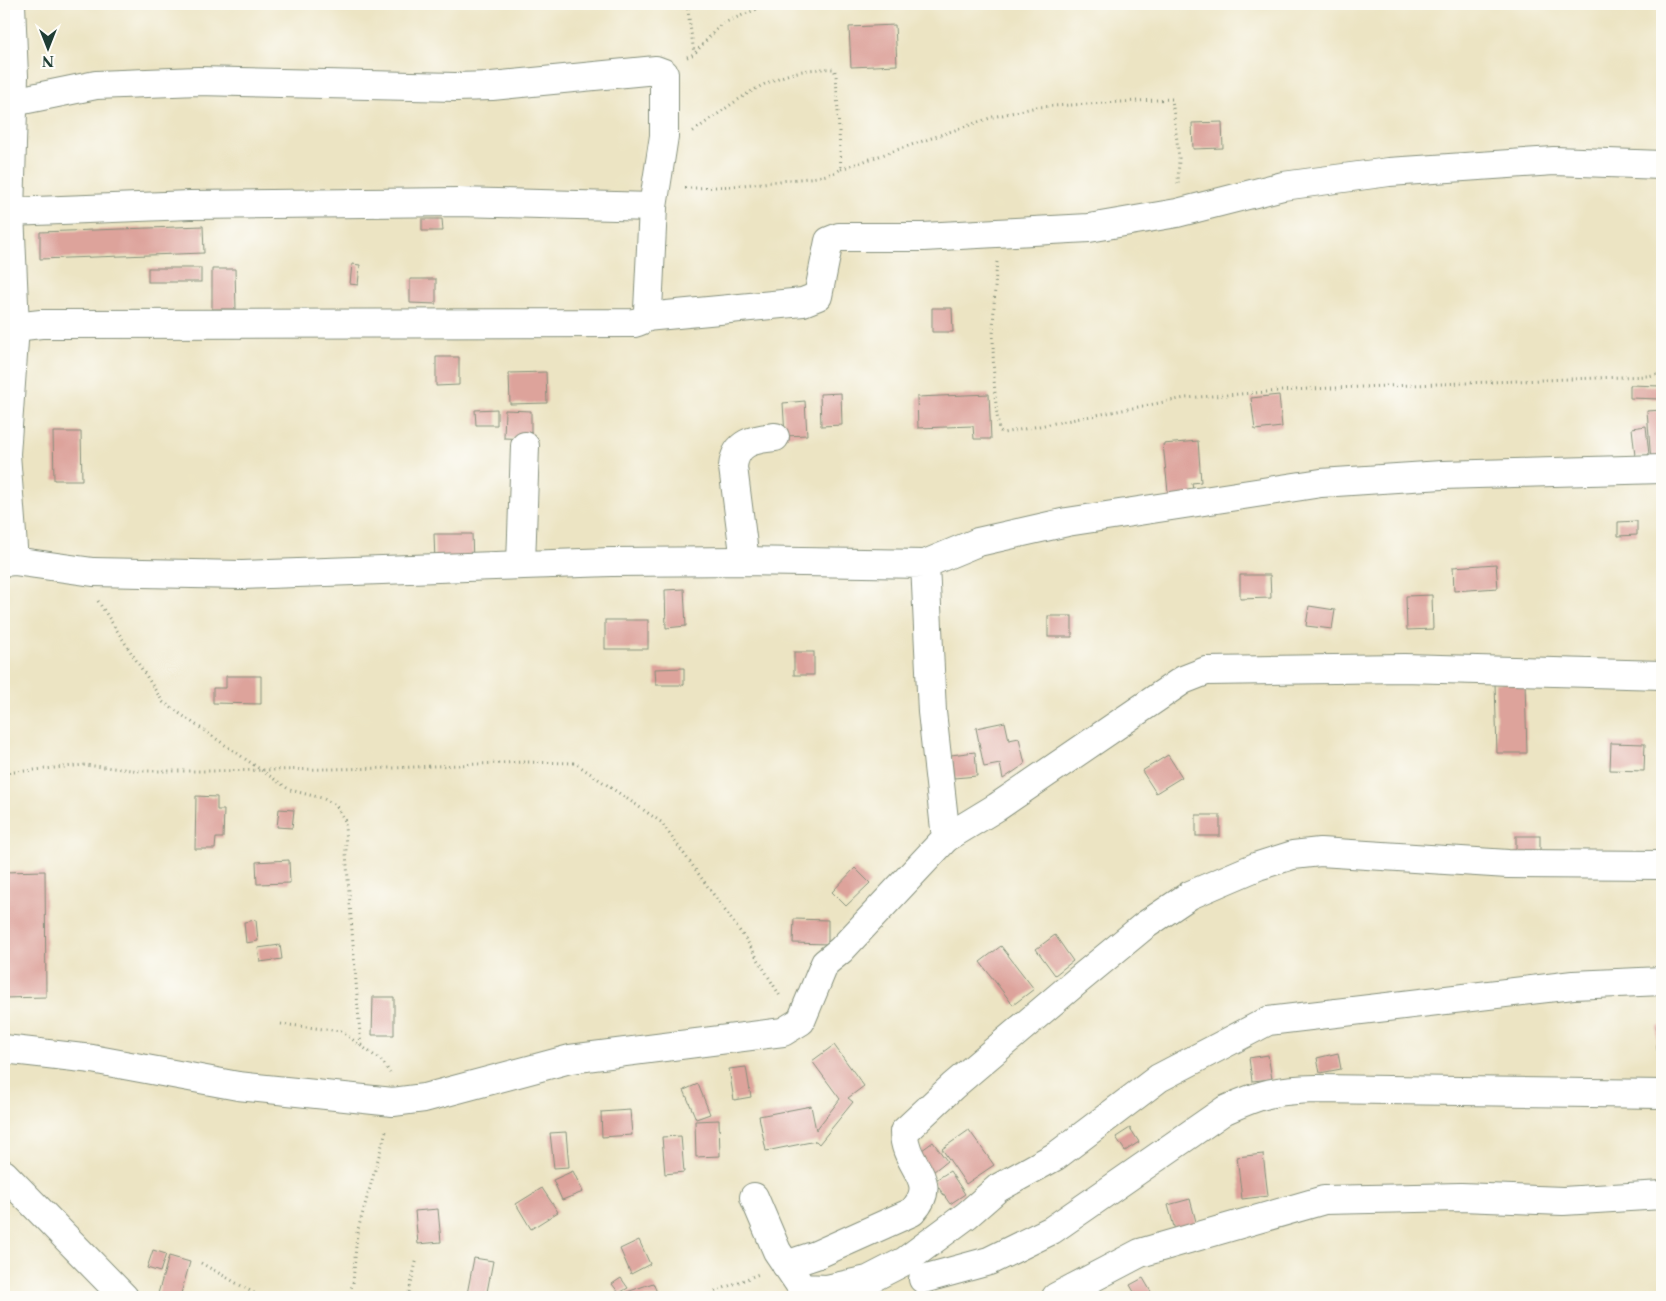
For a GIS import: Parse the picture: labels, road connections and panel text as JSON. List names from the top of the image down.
{
  "north": "bottom"
}
